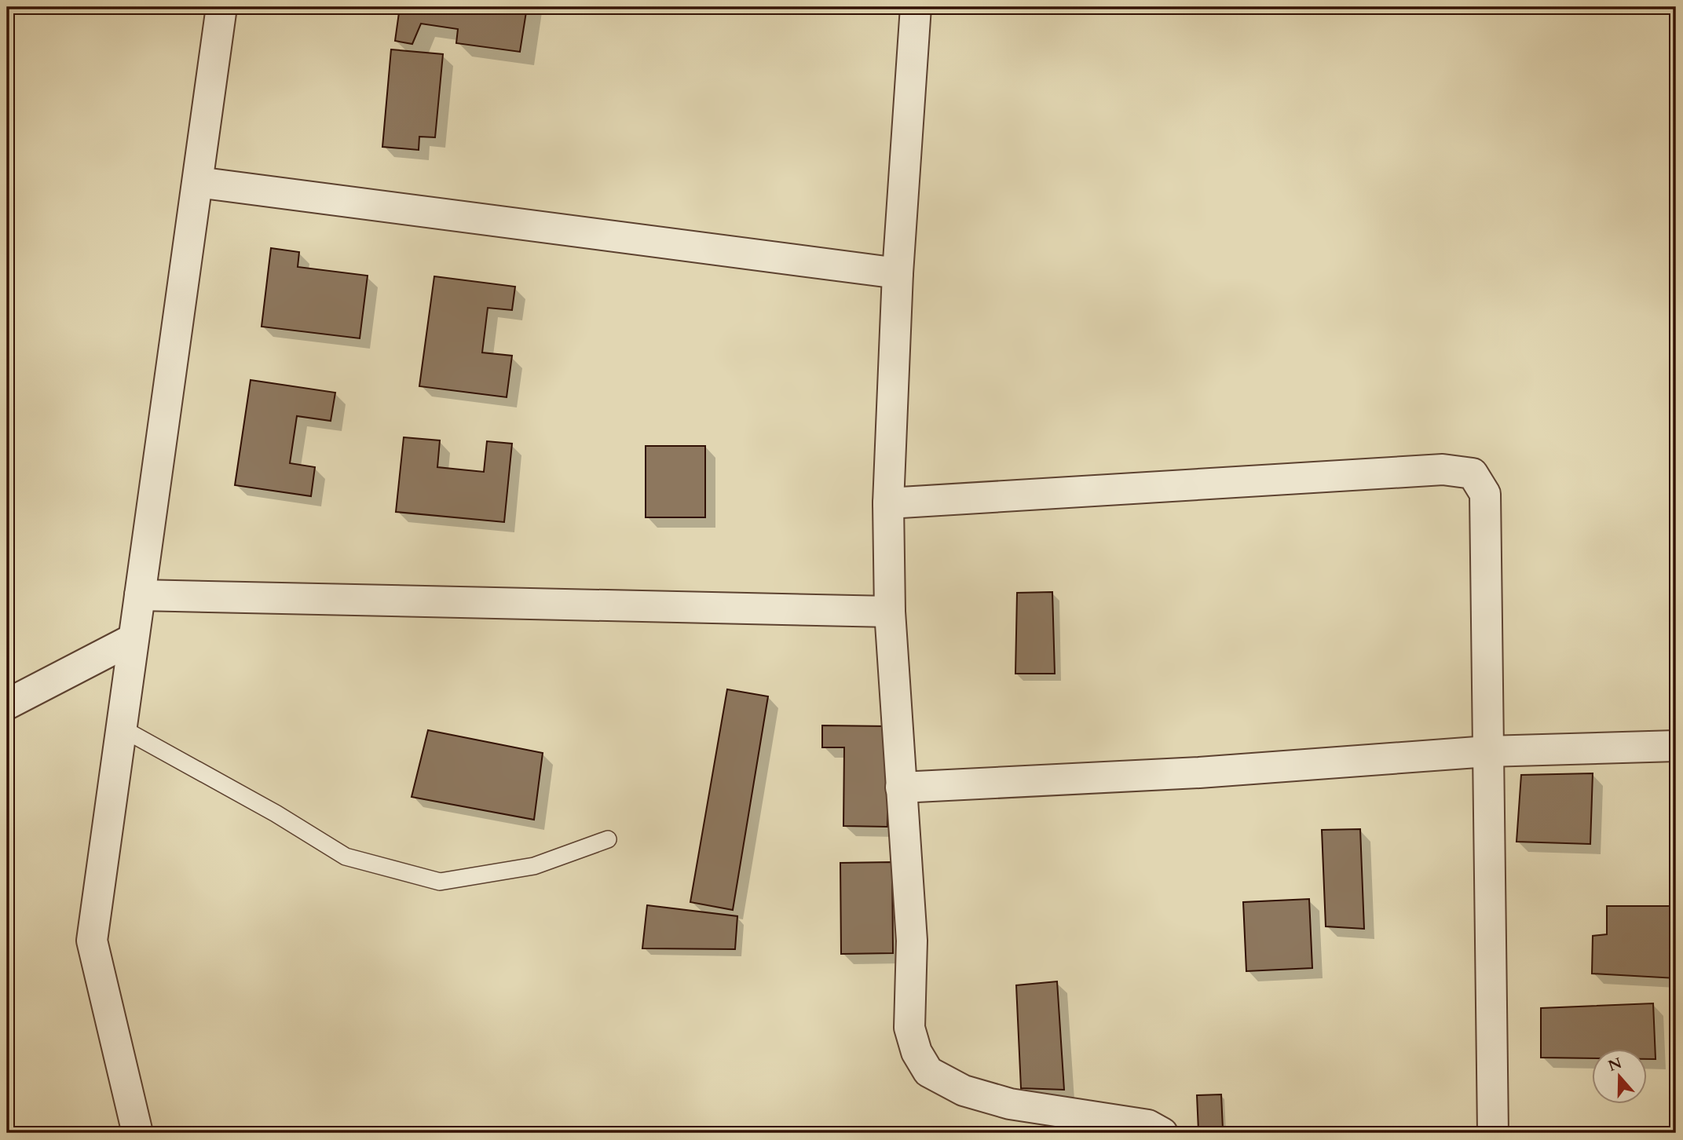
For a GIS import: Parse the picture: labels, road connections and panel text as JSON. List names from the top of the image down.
{
  "north": "top"
}
